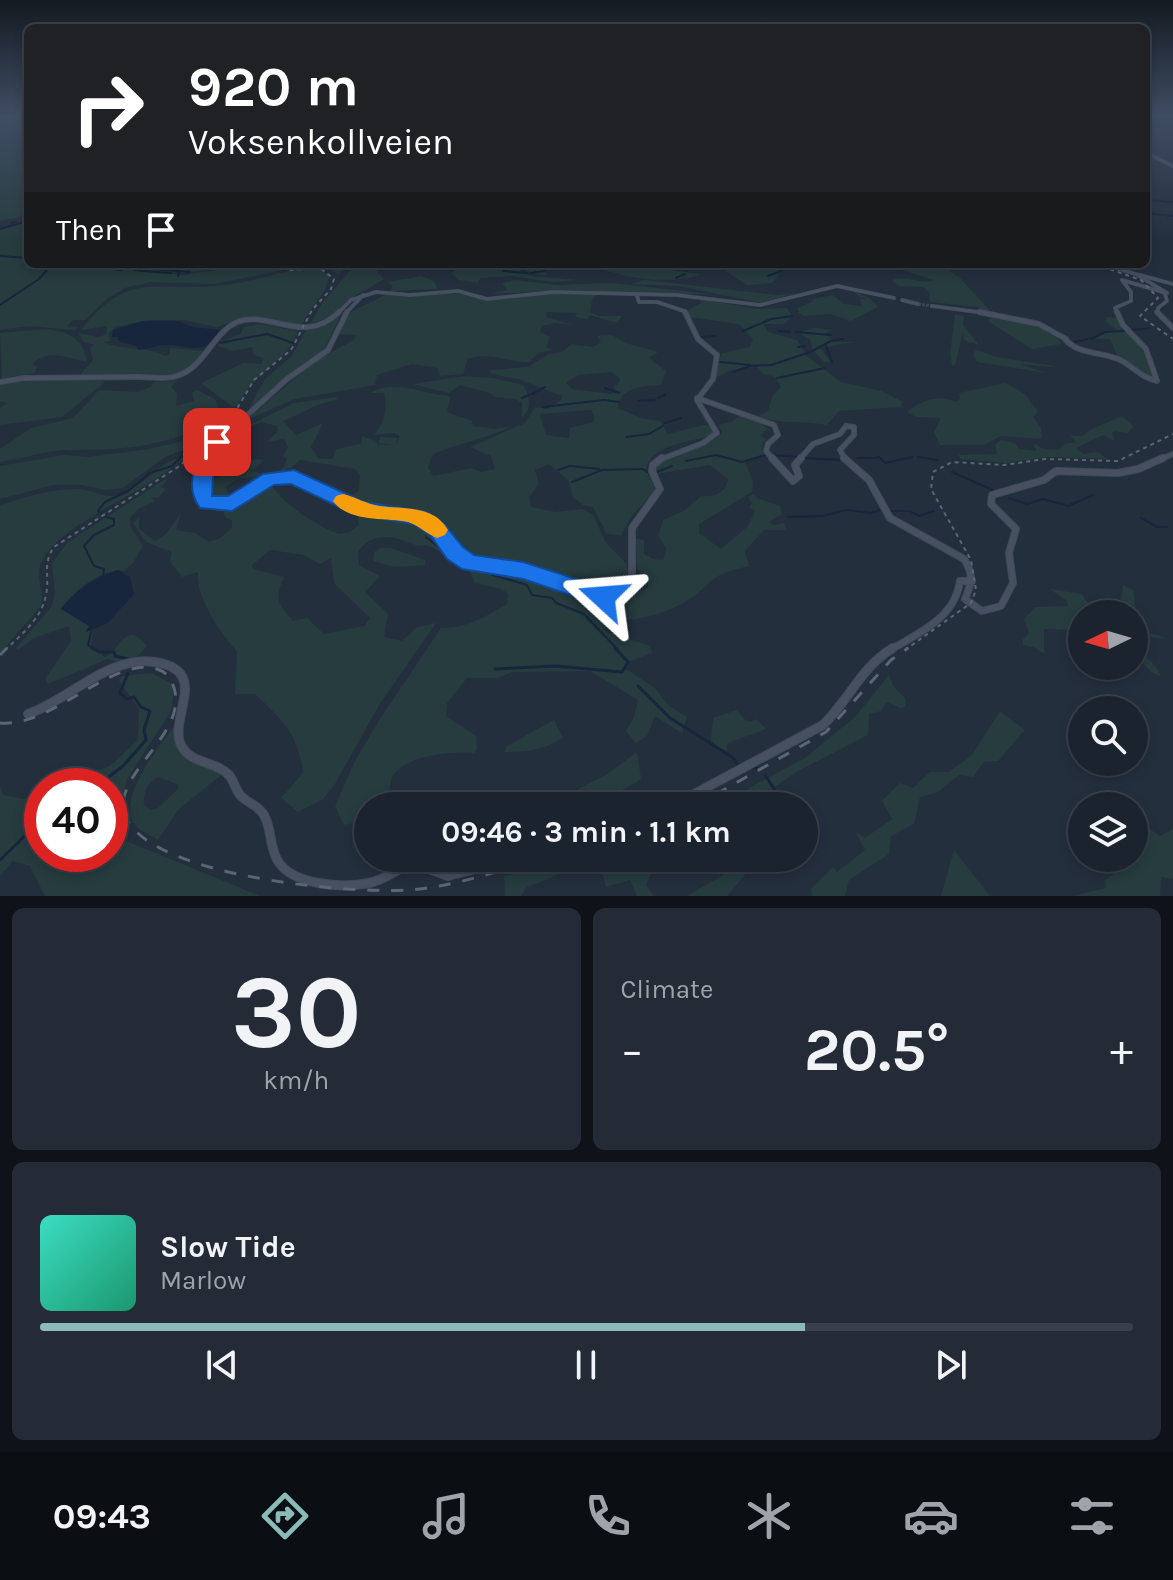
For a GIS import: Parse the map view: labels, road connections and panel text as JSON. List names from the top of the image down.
{
  "north": "left",
  "page": {
    "turn": ["920 m", "Voksenkollveien"],
    "then": "Then",
    "limit": "40",
    "trip": "09:46 · 3 min · 1.1 km",
    "tile": [
      ["30", "km/h"],
      "Climate"
    ],
    "heat": ["−", "20.5°", "+"],
    "song": ["Slow Tide", "Marlow"],
    "tabs": "09:43"
  }
}
